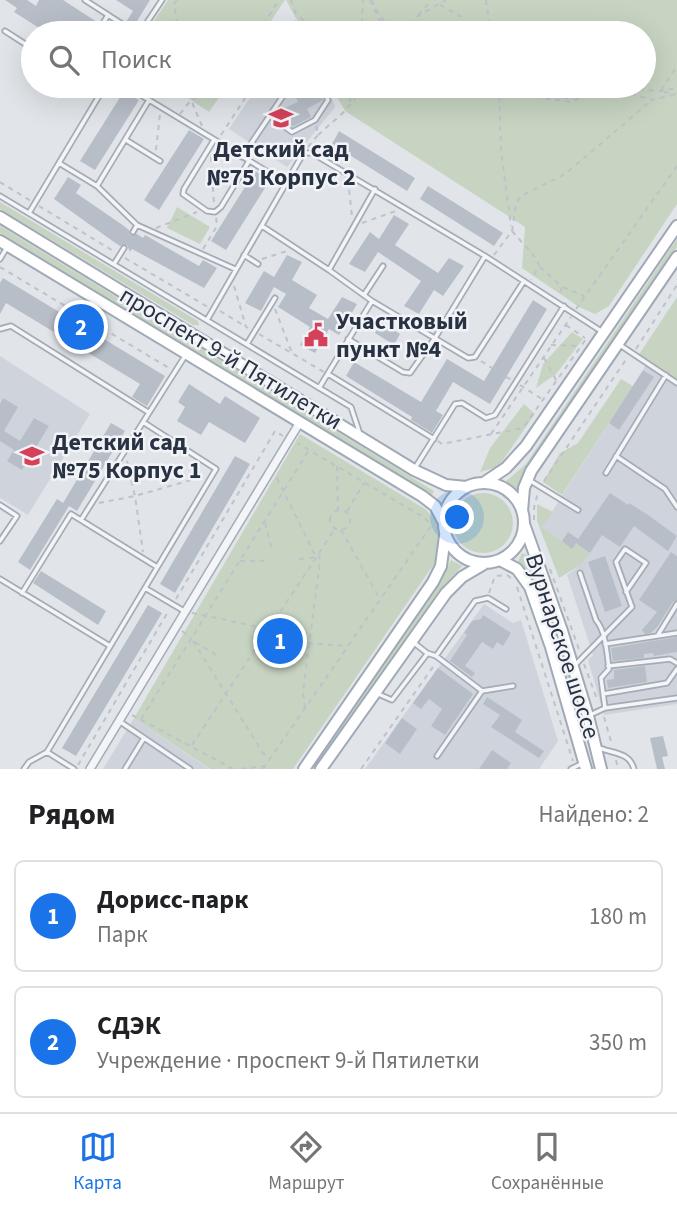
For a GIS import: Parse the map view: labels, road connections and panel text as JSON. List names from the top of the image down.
{
  "streets": {
    "main road": ["проспект 9-й Пятилетки", "Вурнарское шоссе"]
  },
  "crossings": [
    ["проспект 9-й Пятилетки", "Вурнарское шоссе"]
  ],
  "places": {
    "school or university": ["Детский сад №75 Корпус 2", "Детский сад №75 Корпус 1"],
    "public building": ["Участковый пункт №4"]
  },
  "page": {
    "search": "Поиск",
    "pins": ["2", "1"],
    "heading": ["Рядом", "Найдено: 2"],
    "list": [
      {
        "mark": "1",
        "name": "Дорисс-парк",
        "note": "Парк",
        "value": "180 m"
      },
      {
        "mark": "2",
        "name": "СДЭК",
        "note": "Учреждение · проспект 9-й Пятилетки",
        "value": "350 m"
      }
    ],
    "nav": ["Карта", "Маршрут", "Сохранённые"]
  }
}
